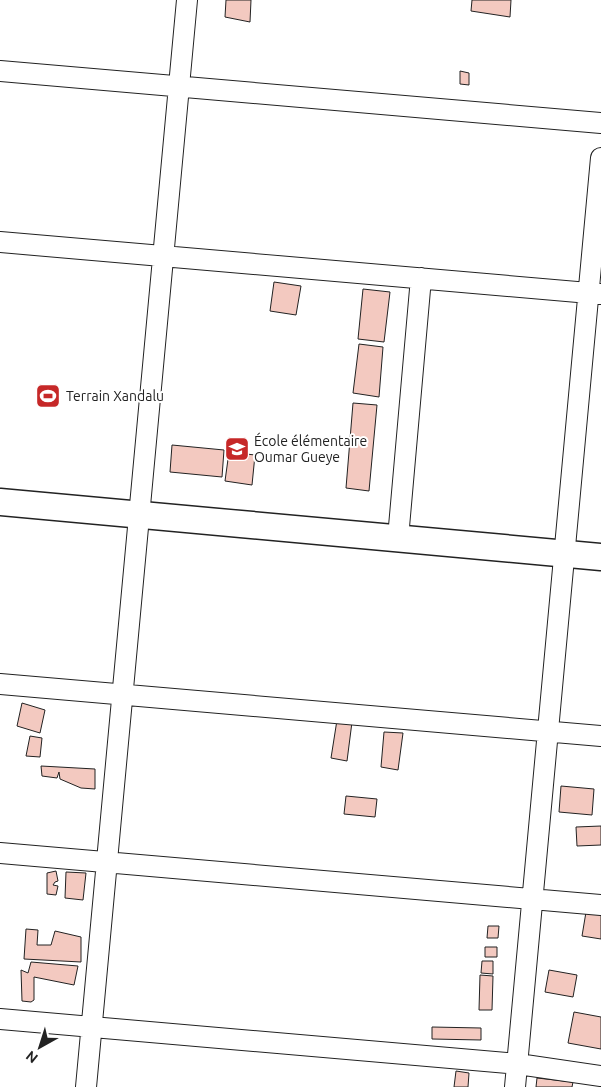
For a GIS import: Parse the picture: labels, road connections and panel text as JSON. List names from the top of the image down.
{
  "places": {
    "sports": ["Terrain Xandalu"],
    "school or university": ["École élémentaire Oumar Gueye"]
  },
  "north": "bottom left"
}
